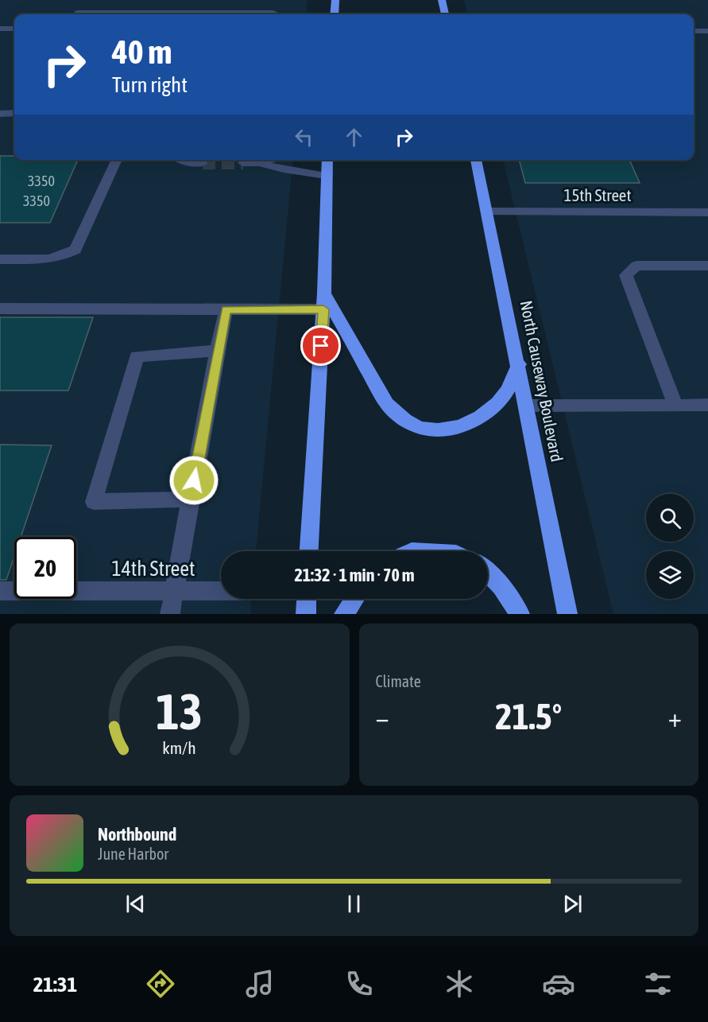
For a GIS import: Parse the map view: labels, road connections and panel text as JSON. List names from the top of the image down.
{
  "streets": {
    "highway": ["North Causeway Boulevard"],
    "street": ["15th Street", "14th Street"]
  },
  "crossings": [
    ["15th Street", "North Causeway Boulevard"]
  ],
  "house_numbers": ["3350", "3350"],
  "page": {
    "turn": ["40 m", "Turn right"],
    "limit": "20",
    "trip": "21:32 · 1 min · 70 m",
    "tile": "Climate",
    "heat": ["−", "21.5°", "+"],
    "song": ["Northbound", "June Harbor"],
    "tabs": "21:31",
    "gauge": ["13", "km/h"]
  }
}
